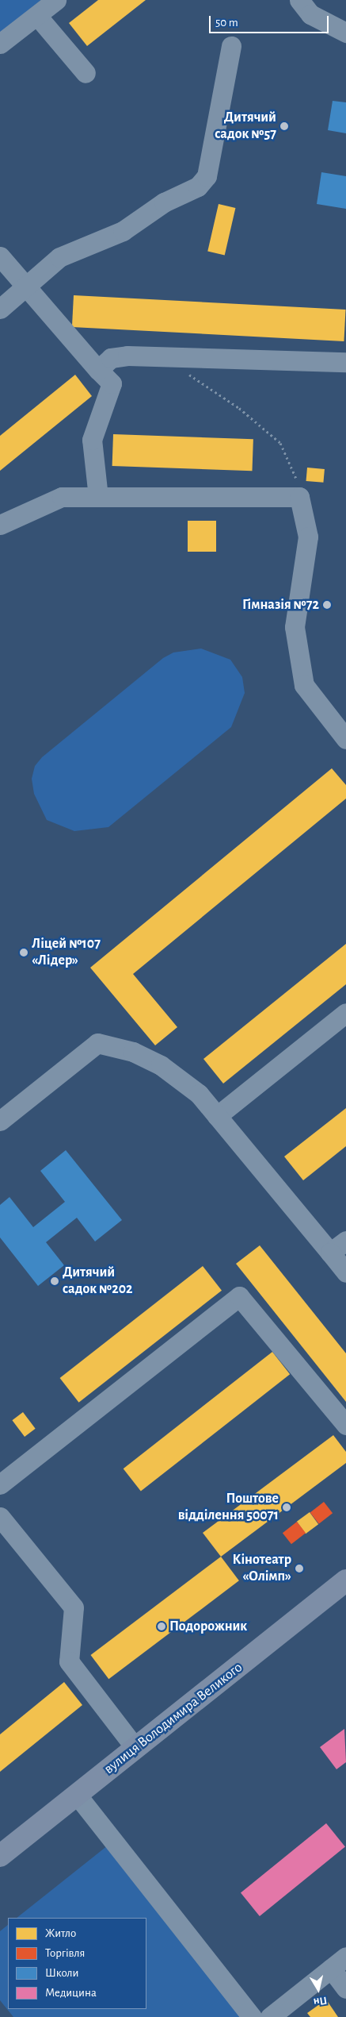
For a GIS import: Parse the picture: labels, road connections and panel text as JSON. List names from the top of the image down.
{
  "streets": {
    "main road": ["вулиця Володимира Великого"]
  },
  "places": [
    "Дитячий садок №57",
    "Гімназія №72",
    "Ліцей №107 «Лідер»",
    "Дитячий садок №202",
    "Поштове відділення 50071",
    "Кінотеатр «Олімп»",
    "Подорожник"
  ],
  "legend": [
    "Житло",
    "Торгівля",
    "Школи",
    "Медицина"
  ],
  "scale_bar": "50 m",
  "north": "bottom"
}
